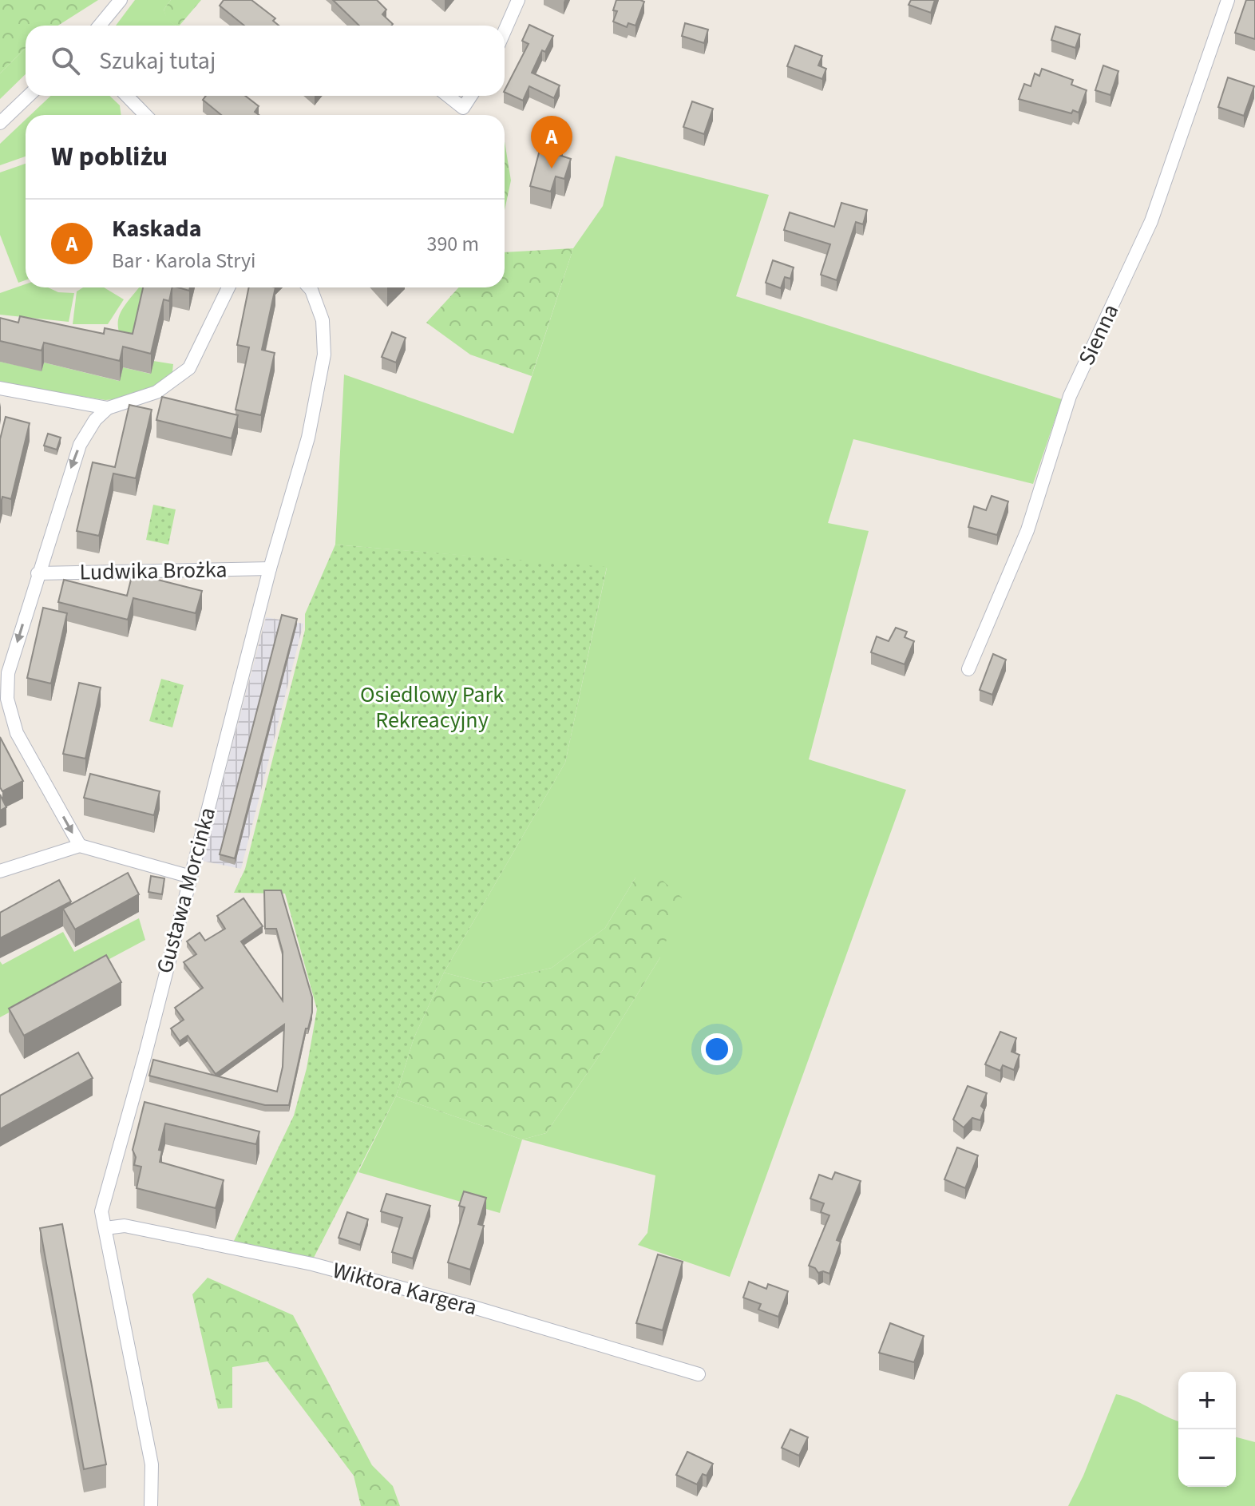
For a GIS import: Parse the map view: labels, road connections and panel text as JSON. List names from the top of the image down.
{
  "streets": {
    "street": [
      "Sienna",
      "Ludwika Brożka",
      "Gustawa Morcinka",
      "Wiktora Kargera"
    ]
  },
  "crossings": [
    ["Ludwika Brożka", "Gustawa Morcinka"],
    ["Gustawa Morcinka", "Wiktora Kargera"]
  ],
  "parks": ["Osiedlowy Park Rekreacyjny"],
  "page": {
    "search": "Szukaj tutaj",
    "heading": "W pobliżu",
    "pins": "A",
    "list": [
      {
        "mark": "A",
        "name": "Kaskada",
        "note": "Bar · Karola Stryi",
        "value": "390 m"
      }
    ],
    "map_buttons": ["+", "−"]
  }
}
